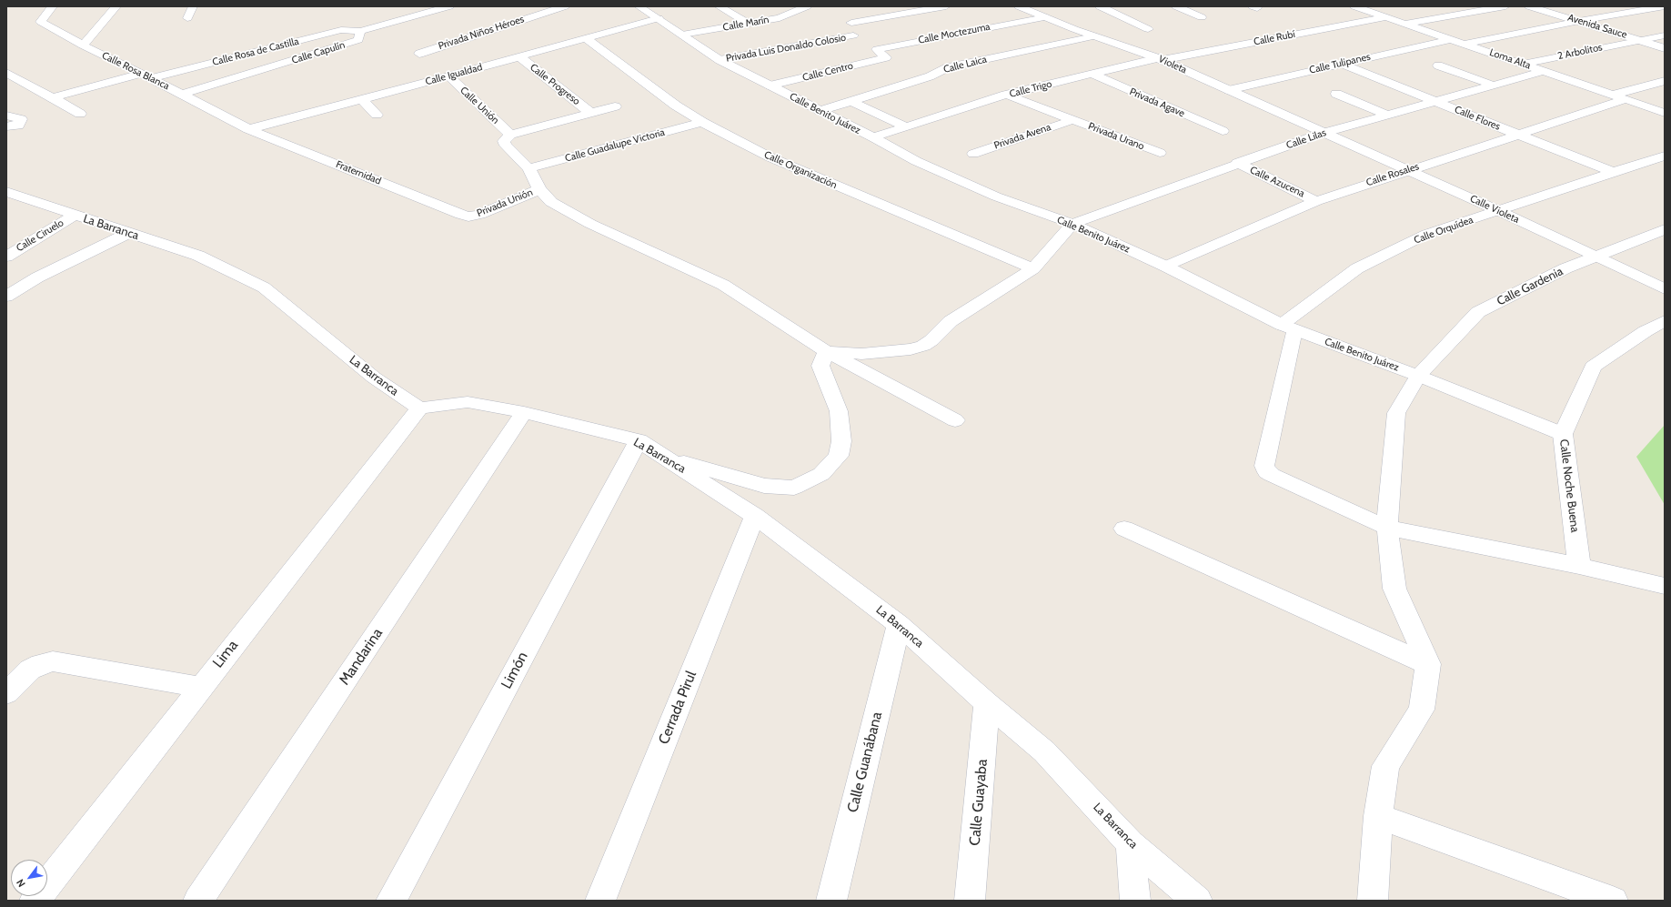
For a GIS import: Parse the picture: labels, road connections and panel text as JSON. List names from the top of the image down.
{
  "streets": {
    "street": [
      "Calle Marín",
      "Avenida Sauce",
      "Privada Niños Héroes",
      "Calle Moctezuma",
      "Calle Rubí",
      "Privada Luis Donaldo Colosio",
      "Calle Rosa de Castilla",
      "2 Arbolitos",
      "Calle Capulín",
      "Loma Alta",
      "Calle Tulipanes",
      "Calle Laica",
      "Violeta",
      "Calle Rosa Blanca",
      "Calle Centro",
      "Calle Igualdad",
      "Calle Progreso",
      "Calle Trigo",
      "Privada Agave",
      "Calle Unión",
      "Calle Benito Juárez",
      "Calle Flores",
      "Privada Avena",
      "Privada Urano",
      "Calle Lilas",
      "Calle Guadalupe Victoria",
      "Calle Organización",
      "Fraternidad",
      "Calle Rosales",
      "Calle Azucena",
      "Privada Unión",
      "Calle Violeta",
      "La Barranca",
      "Calle Orquídea",
      "Calle Ciruelo",
      "Calle Gardenia",
      "Calle Noche Buena",
      "Lima",
      "Mandarina",
      "Limón",
      "Cerrada Pirul",
      "Calle Guanábana",
      "Calle Guayaba"
    ]
  },
  "crossings": [
    ["Calle Marín", "Calle Benito Juárez"],
    ["Avenida Sauce", "2 Arbolitos"],
    ["Calle Moctezuma", "Violeta"],
    ["Calle Moctezuma", "Calle Centro"],
    ["Calle Rubí", "Loma Alta"],
    ["Calle Rubí", "Violeta"],
    ["Calle Rubí", "Calle Trigo"],
    ["Privada Luis Donaldo Colosio", "Calle Benito Juárez"],
    ["Calle Rosa de Castilla", "Calle Capulín"],
    ["Calle Rosa de Castilla", "Calle Rosa Blanca"],
    ["2 Arbolitos", "Loma Alta"],
    ["Calle Capulín", "Calle Rosa Blanca"],
    ["Loma Alta", "Calle Tulipanes"],
    ["Loma Alta", "Calle Lilas"],
    ["Loma Alta", "Calle Rosales"],
    ["Calle Tulipanes", "Violeta"],
    ["Calle Tulipanes", "Calle Flores"],
    ["Calle Laica", "Violeta"],
    ["Calle Laica", "Calle Benito Juárez"],
    ["Violeta", "Calle Trigo"],
    ["Violeta", "Calle Lilas"],
    ["Violeta", "Calle Violeta"],
    ["Calle Rosa Blanca", "Calle Igualdad"],
    ["Calle Rosa Blanca", "Fraternidad"],
    ["Calle Centro", "Calle Benito Juárez"],
    ["Calle Igualdad", "Calle Progreso"],
    ["Calle Igualdad", "Calle Unión"],
    ["Calle Igualdad", "Calle Benito Juárez"],
    ["Calle Igualdad", "Calle Organización"],
    ["Calle Igualdad", "Fraternidad"],
    ["Calle Progreso", "Calle Unión"],
    ["Calle Trigo", "Privada Agave"],
    ["Calle Trigo", "Calle Benito Juárez"],
    ["Calle Trigo", "Privada Urano"],
    ["Calle Benito Juárez", "Calle Lilas"],
    ["Calle Benito Juárez", "Calle Rosales"],
    ["Calle Benito Juárez", "Calle Orquídea"],
    ["Calle Benito Juárez", "Calle Gardenia"],
    ["Calle Benito Juárez", "Calle Noche Buena"],
    ["Calle Flores", "Calle Lilas"],
    ["Calle Flores", "Calle Rosales"],
    ["Calle Flores", "Calle Orquídea"],
    ["Privada Avena", "Privada Urano"],
    ["Calle Lilas", "Calle Azucena"],
    ["Calle Lilas", "Calle Violeta"],
    ["Calle Guadalupe Victoria", "Calle Organización"],
    ["Fraternidad", "Privada Unión"],
    ["Calle Rosales", "Calle Azucena"],
    ["Calle Rosales", "Calle Violeta"],
    ["Calle Violeta", "Calle Orquídea"],
    ["Calle Violeta", "Calle Gardenia"],
    ["La Barranca", "Calle Ciruelo"],
    ["La Barranca", "Lima"],
    ["La Barranca", "Mandarina"],
    ["La Barranca", "Limón"],
    ["La Barranca", "Cerrada Pirul"],
    ["La Barranca", "Calle Guanábana"],
    ["La Barranca", "Calle Guayaba"]
  ],
  "north": "bottom left"
}
